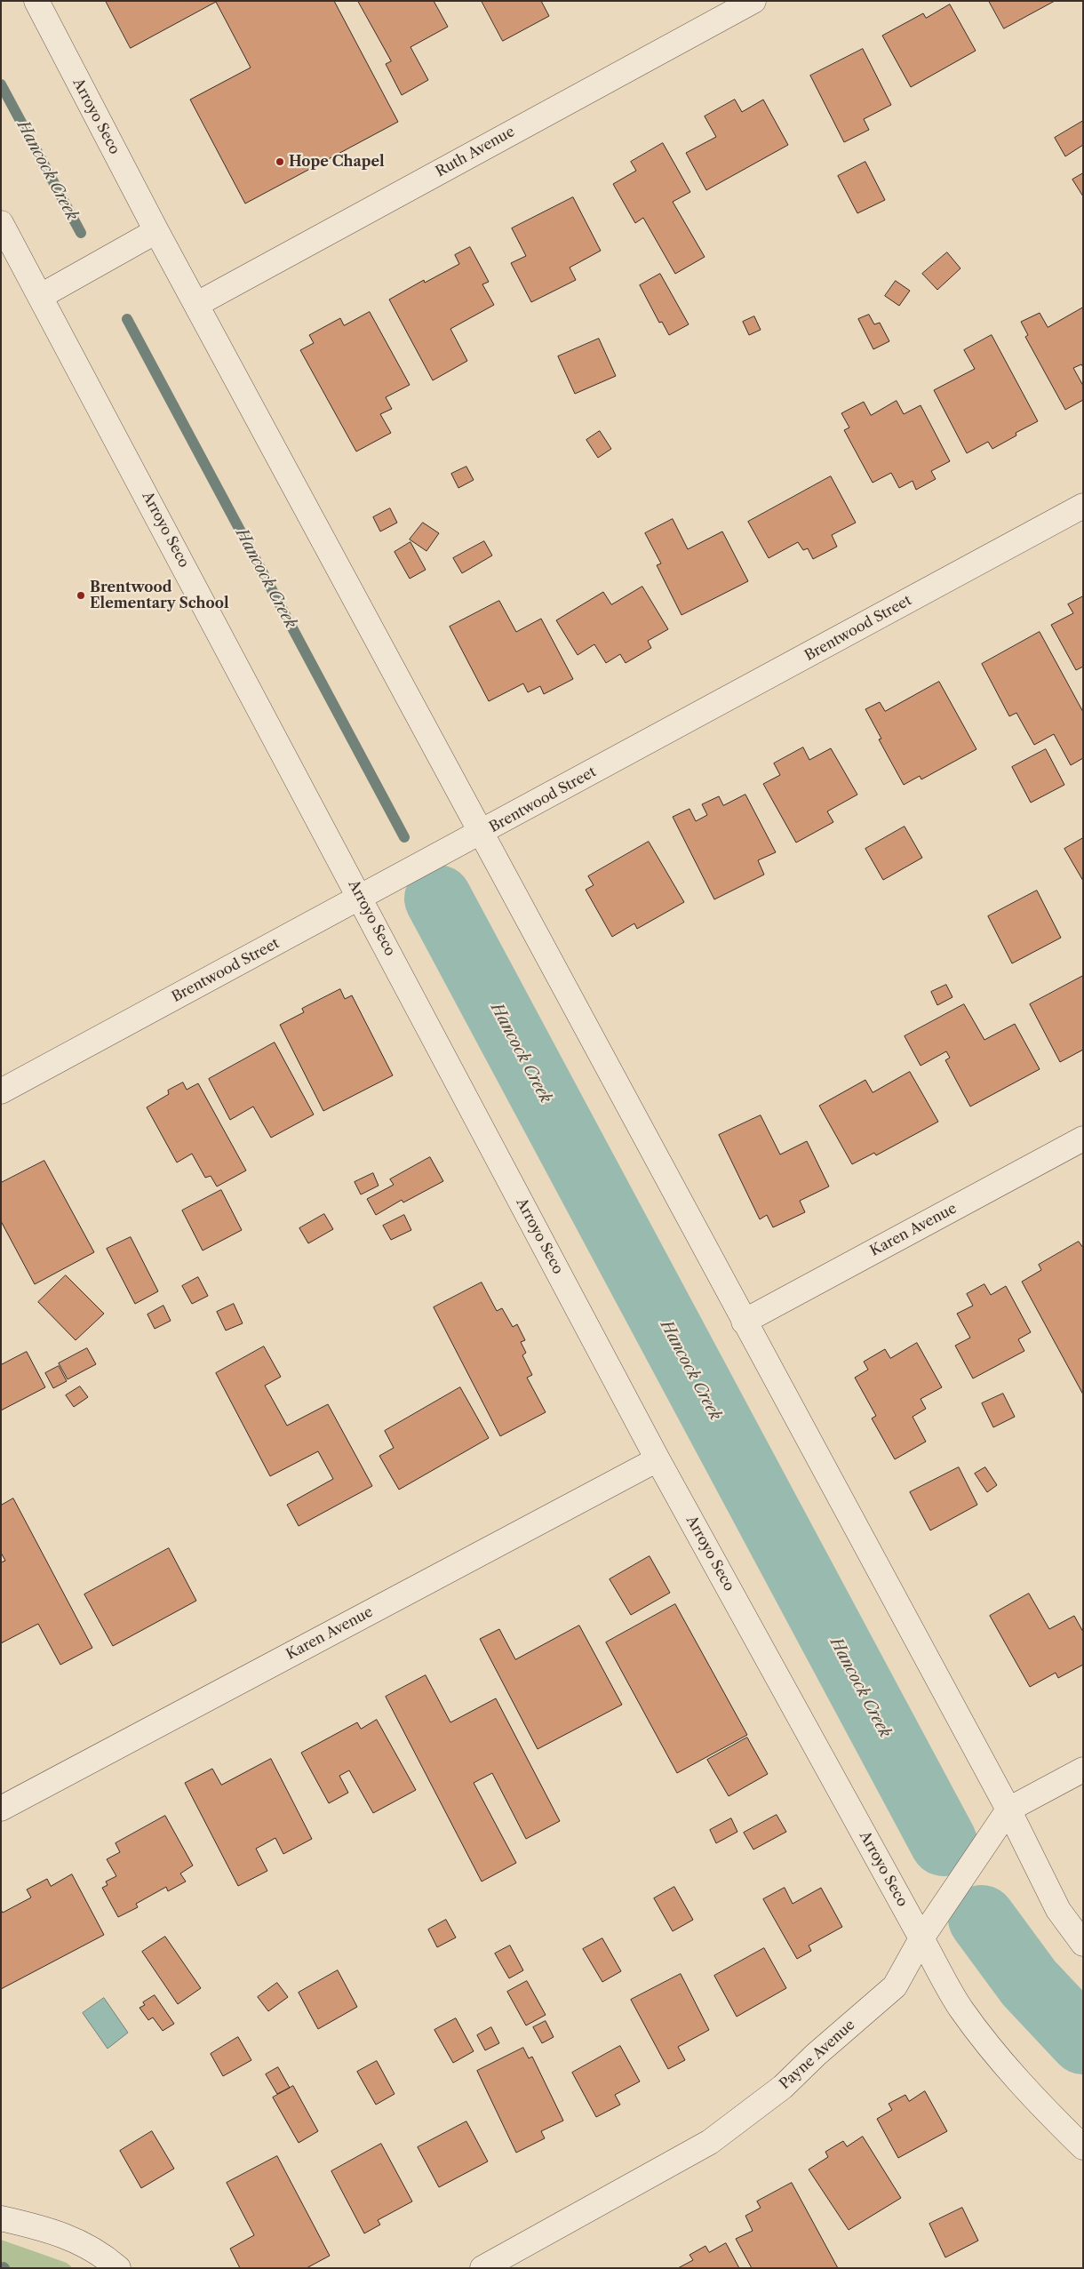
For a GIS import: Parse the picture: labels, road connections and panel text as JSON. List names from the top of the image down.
{
  "streets": {
    "street": [
      "Arroyo Seco",
      "Ruth Avenue",
      "Brentwood Street",
      "Karen Avenue",
      "Payne Avenue"
    ]
  },
  "crossings": [
    ["Arroyo Seco", "Ruth Avenue"],
    ["Arroyo Seco", "Brentwood Street"],
    ["Arroyo Seco", "Karen Avenue"],
    ["Arroyo Seco", "Payne Avenue"]
  ],
  "water": ["Hancock Creek"],
  "places": ["Hope Chapel", "Brentwood Elementary School"]
}
